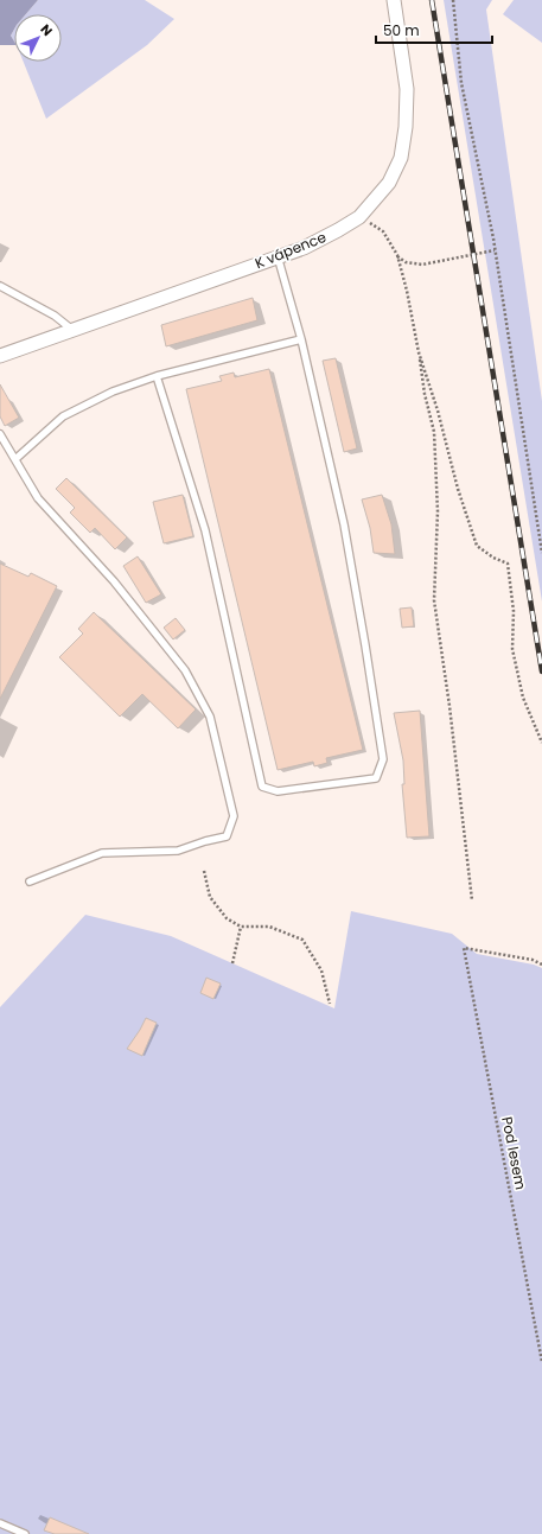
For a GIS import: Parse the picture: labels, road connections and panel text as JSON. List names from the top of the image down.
{
  "streets": {
    "street": ["K vápence"],
    "path": ["Pod lesem"]
  },
  "scale_bar": "50 m",
  "north": "top right"
}
